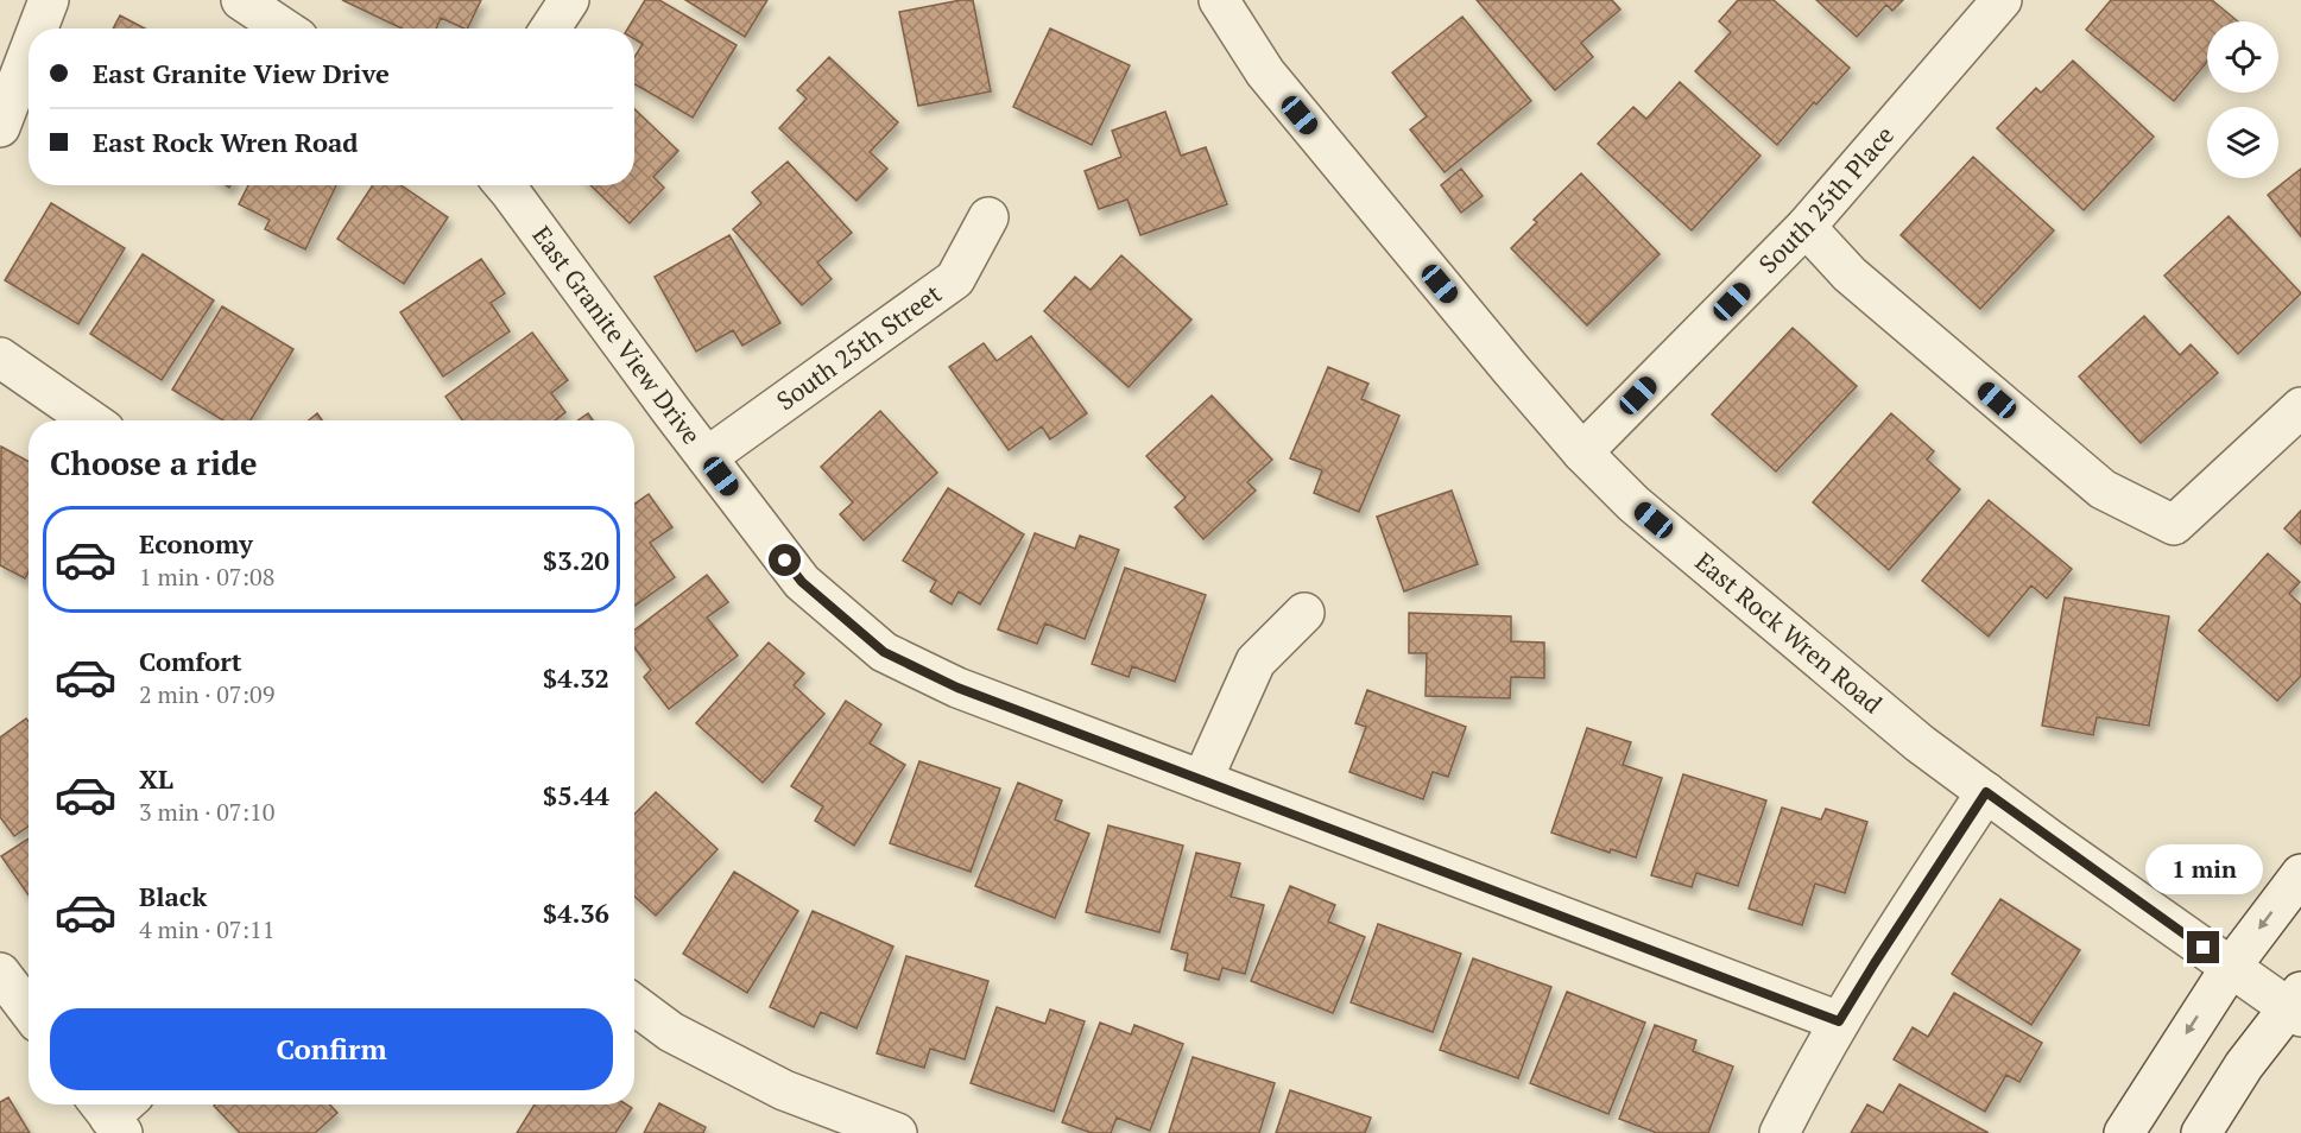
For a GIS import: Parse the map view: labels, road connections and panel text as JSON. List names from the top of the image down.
{
  "streets": {
    "street": [
      "South 25th Place",
      "East Granite View Drive",
      "South 25th Street",
      "East Rock Wren Road"
    ]
  },
  "crossings": [
    ["South 25th Place", "East Rock Wren Road"],
    ["East Granite View Drive", "South 25th Street"]
  ],
  "page": {
    "banner": ["East Granite View Drive", "East Rock Wren Road"],
    "heading": "Choose a ride",
    "list": [
      {
        "name": "Economy",
        "note": "1 min · 07:08",
        "value": "$3.20"
      },
      {
        "name": "Comfort",
        "note": "2 min · 07:09",
        "value": "$4.32"
      },
      {
        "name": "XL",
        "note": "3 min · 07:10",
        "value": "$5.44"
      },
      {
        "name": "Black",
        "note": "4 min · 07:11",
        "value": "$4.36"
      }
    ],
    "bubble": "1 min",
    "buttons": "Confirm"
  }
}
